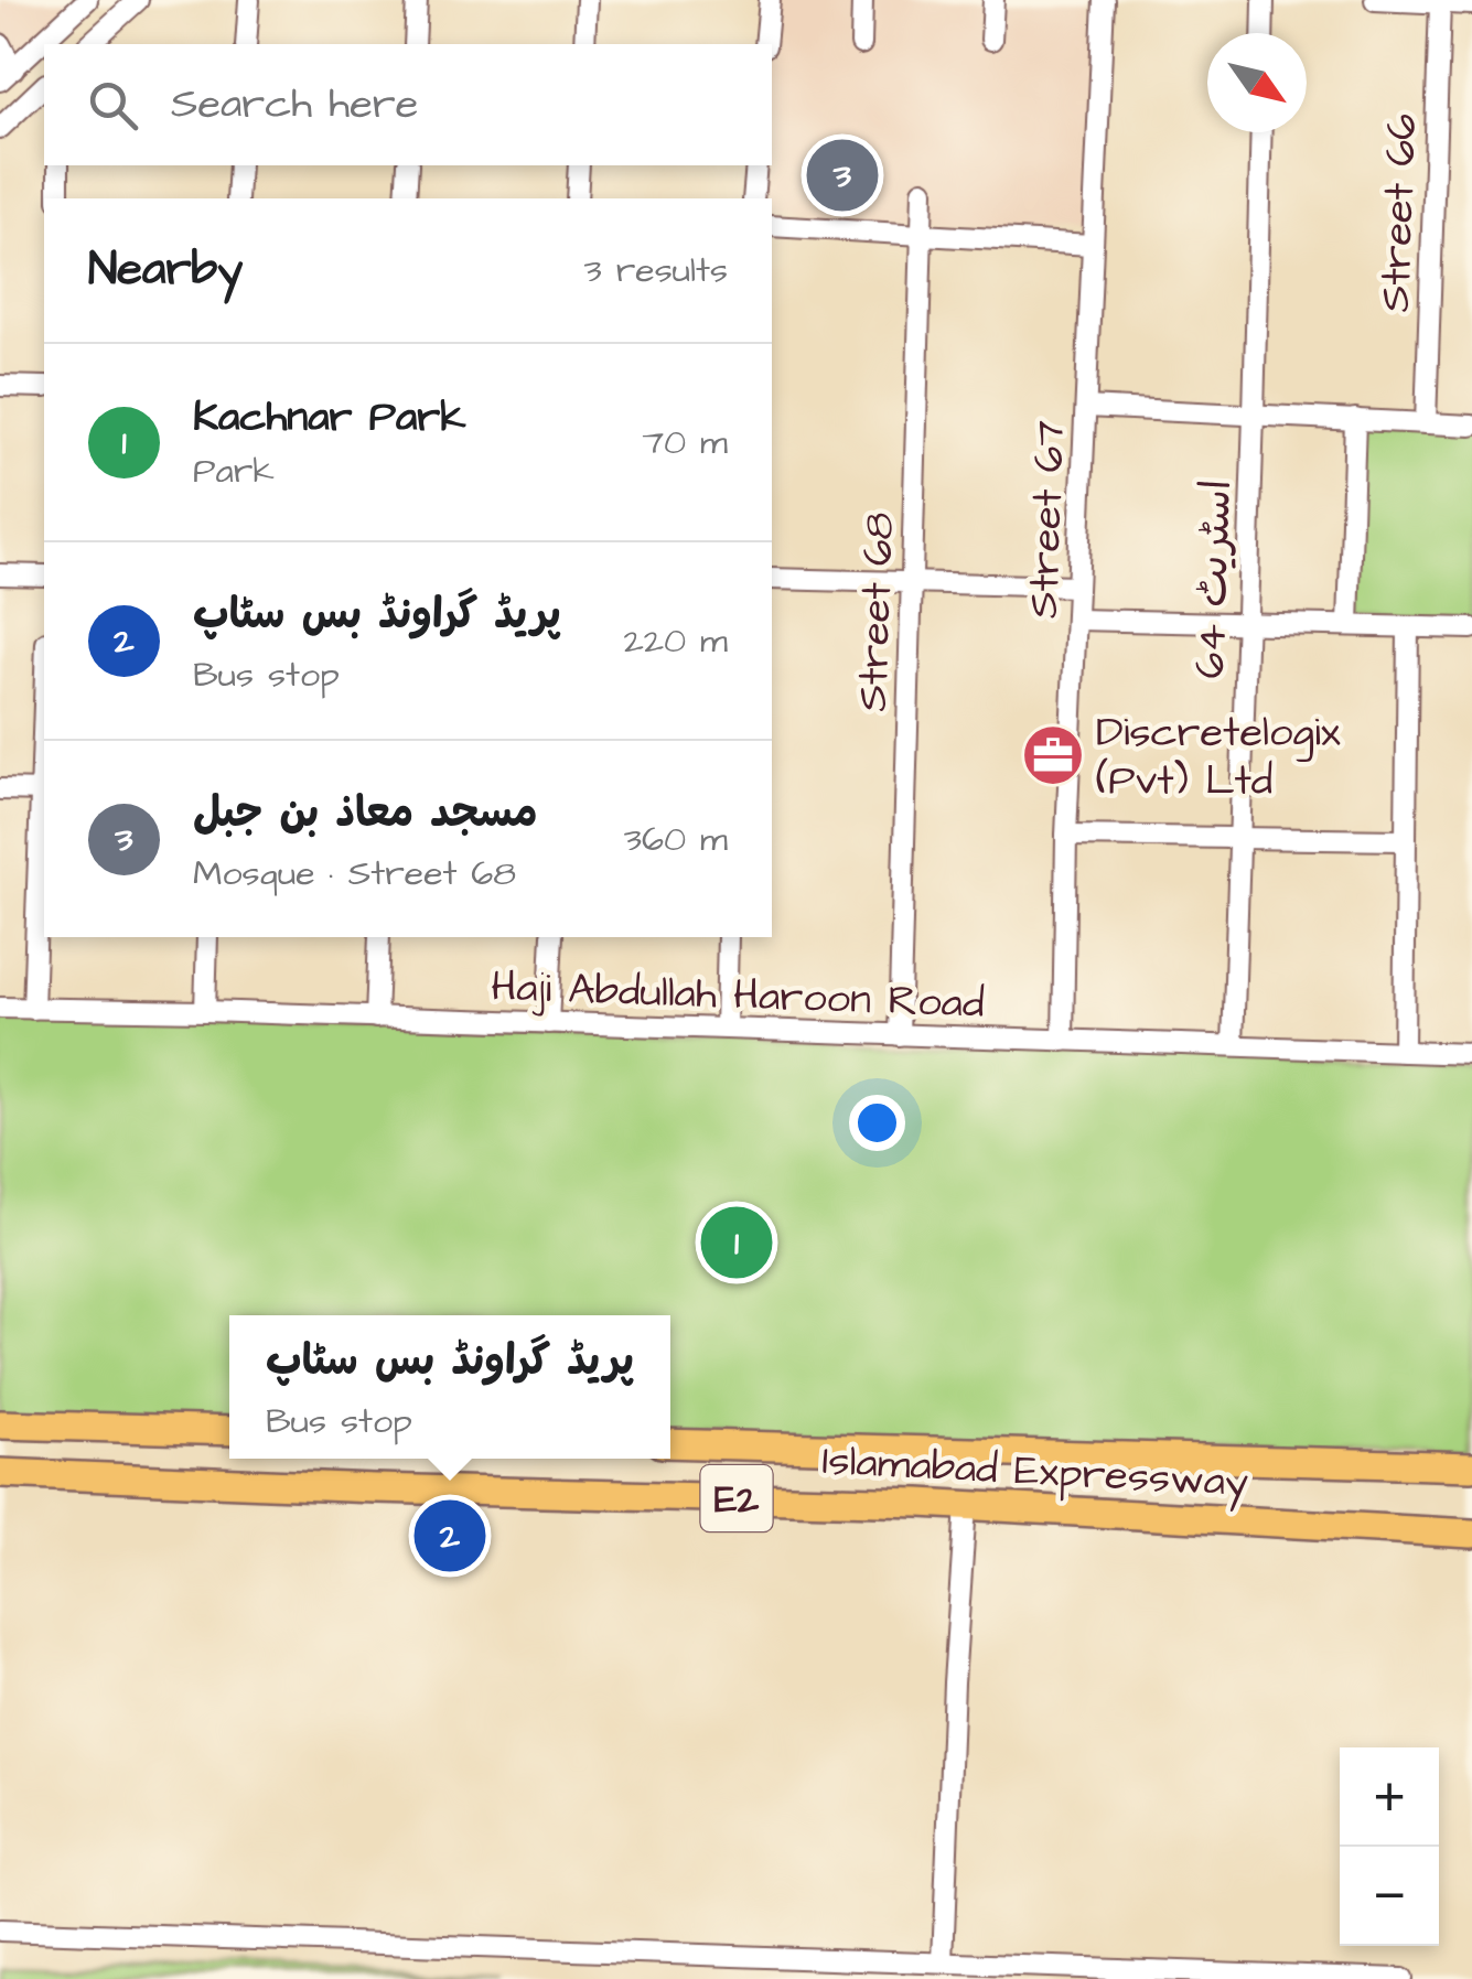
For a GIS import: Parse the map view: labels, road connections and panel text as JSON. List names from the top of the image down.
{
  "streets": {
    "highway": ["Islamabad Expressway", "E2"],
    "street": [
      "Street 66",
      "Street 67",
      "اسٹریٹ 64",
      "Street 68",
      "Haji Abdullah Haroon Road"
    ]
  },
  "crossings": [
    ["Street 67", "Haji Abdullah Haroon Road"],
    ["اسٹریٹ 64", "Haji Abdullah Haroon Road"],
    ["Street 68", "Haji Abdullah Haroon Road"]
  ],
  "places": {
    "office": ["Discretelogix (Pvt) Ltd"]
  },
  "north": "bottom right",
  "page": {
    "search": "Search here",
    "pins": ["3", "1", "2"],
    "heading": ["Nearby", "3 results"],
    "list": [
      {
        "mark": "1",
        "name": "Kachnar Park",
        "note": "Park",
        "value": "70 m"
      },
      {
        "mark": "2",
        "name": "پریڈ گراونڈ بس سٹاپ",
        "note": "Bus stop",
        "value": "220 m"
      },
      {
        "mark": "3",
        "name": "مسجد معاذ بن جبل",
        "note": "Mosque · Street 68",
        "value": "360 m"
      }
    ],
    "popup": ["پریڈ گراونڈ بس سٹاپ", "Bus stop"],
    "map_buttons": ["+", "−"]
  }
}
